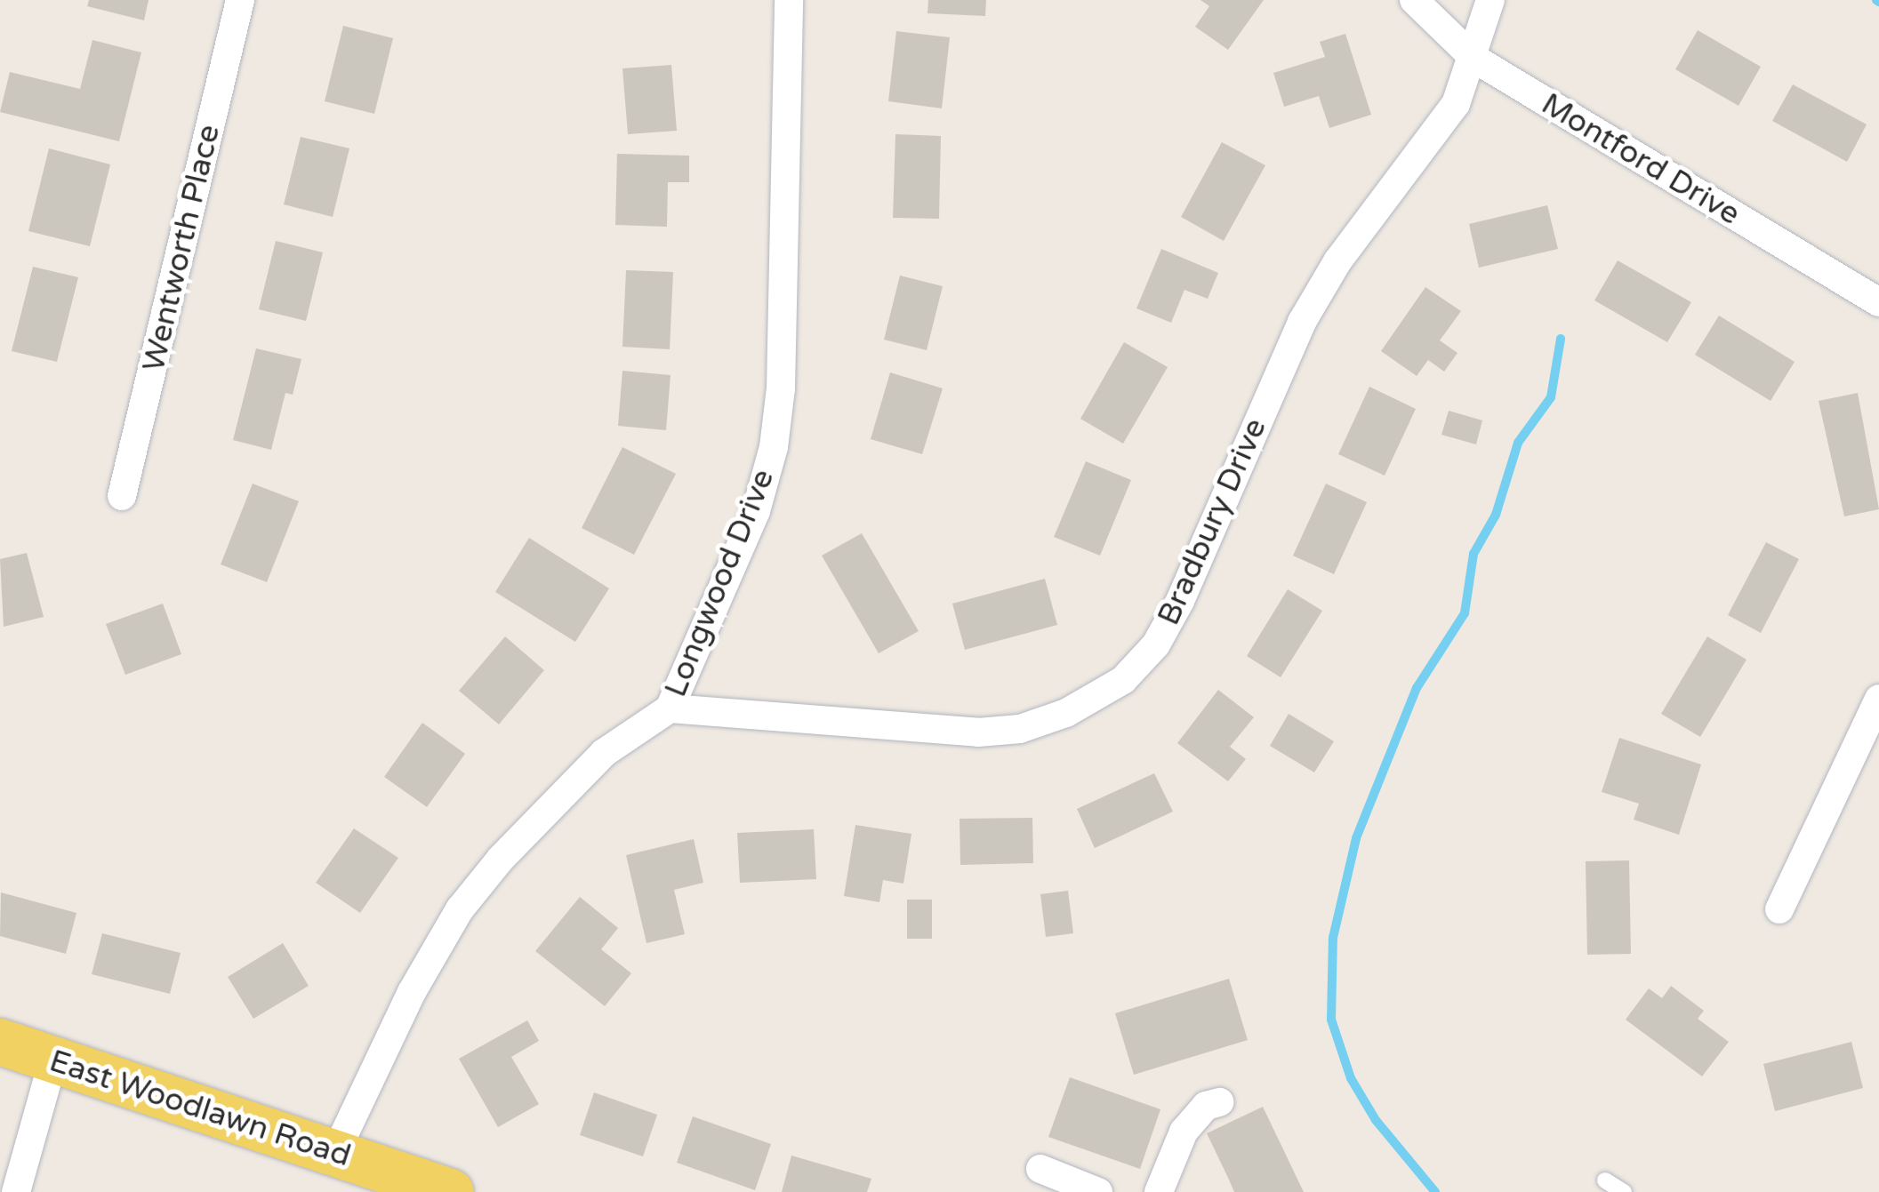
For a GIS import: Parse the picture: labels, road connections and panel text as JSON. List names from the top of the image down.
{
  "streets": {
    "main road": ["East Woodlawn Road"],
    "street": [
      "Montford Drive",
      "Wentworth Place",
      "Bradbury Drive",
      "Longwood Drive"
    ]
  },
  "crossings": [
    ["Montford Drive", "Bradbury Drive"],
    ["Bradbury Drive", "Longwood Drive"],
    ["Longwood Drive", "East Woodlawn Road"]
  ]
}
